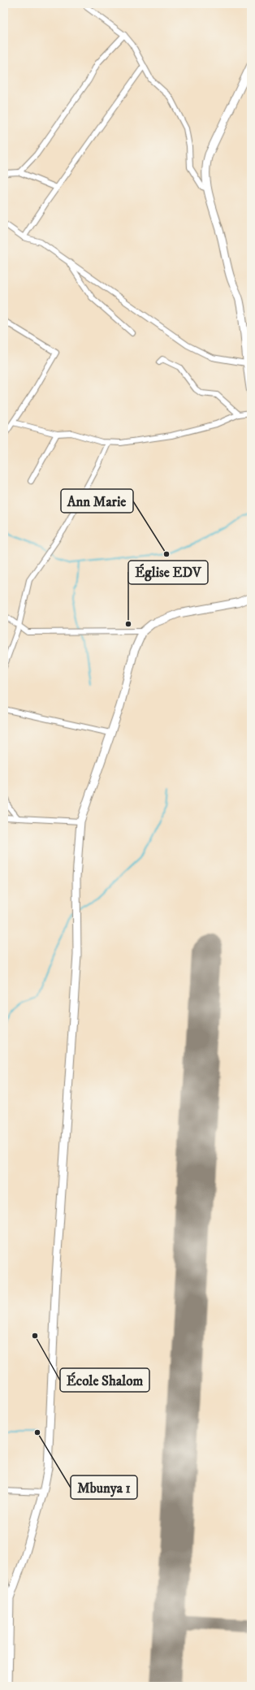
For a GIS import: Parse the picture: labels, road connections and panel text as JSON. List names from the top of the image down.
{
  "places": [
    "Ann Marie",
    "Église EDV",
    "École Shalom",
    "Mbunya 1"
  ]
}
